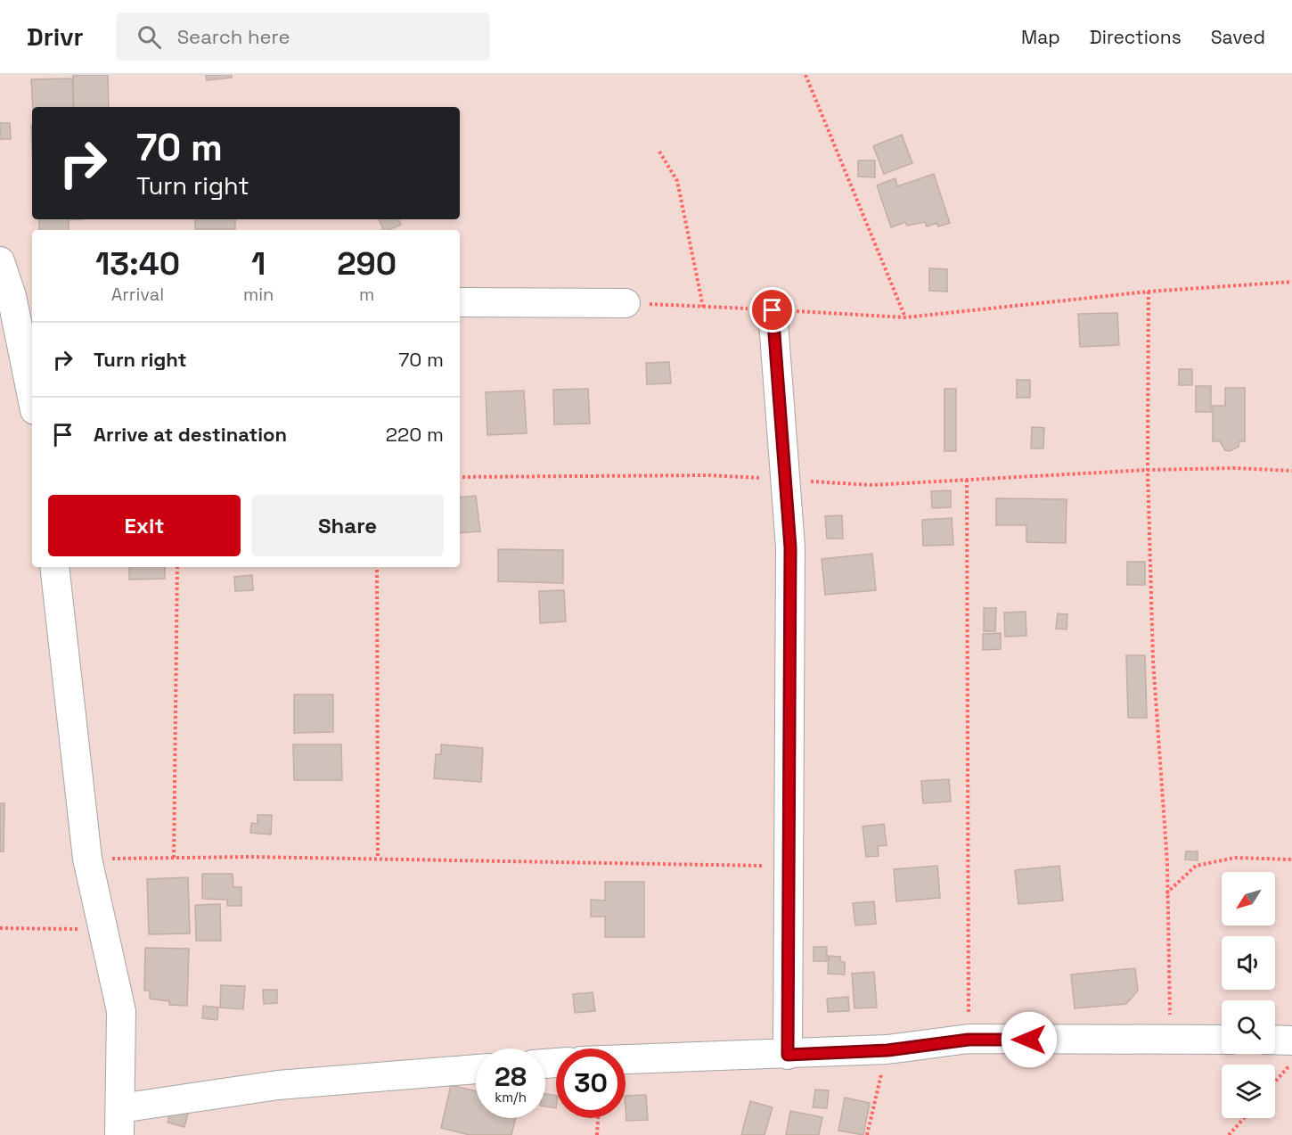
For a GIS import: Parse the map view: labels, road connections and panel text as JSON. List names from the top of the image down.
{
  "north": "bottom left",
  "page": {
    "header": "Drivr",
    "search": "Search here",
    "nav": ["Map", "Directions", "Saved"],
    "turn": ["70 m", "Turn right"],
    "eta": [
      "13:40",
      "Arrival",
      "1",
      "min",
      "290",
      "m"
    ],
    "list": [
      {
        "name": "Turn right",
        "value": "70 m"
      },
      {
        "name": "Arrive at destination",
        "value": "220 m"
      }
    ],
    "buttons": ["Exit", "Share"],
    "speed": "28 km/h",
    "limit": "30"
  }
}
